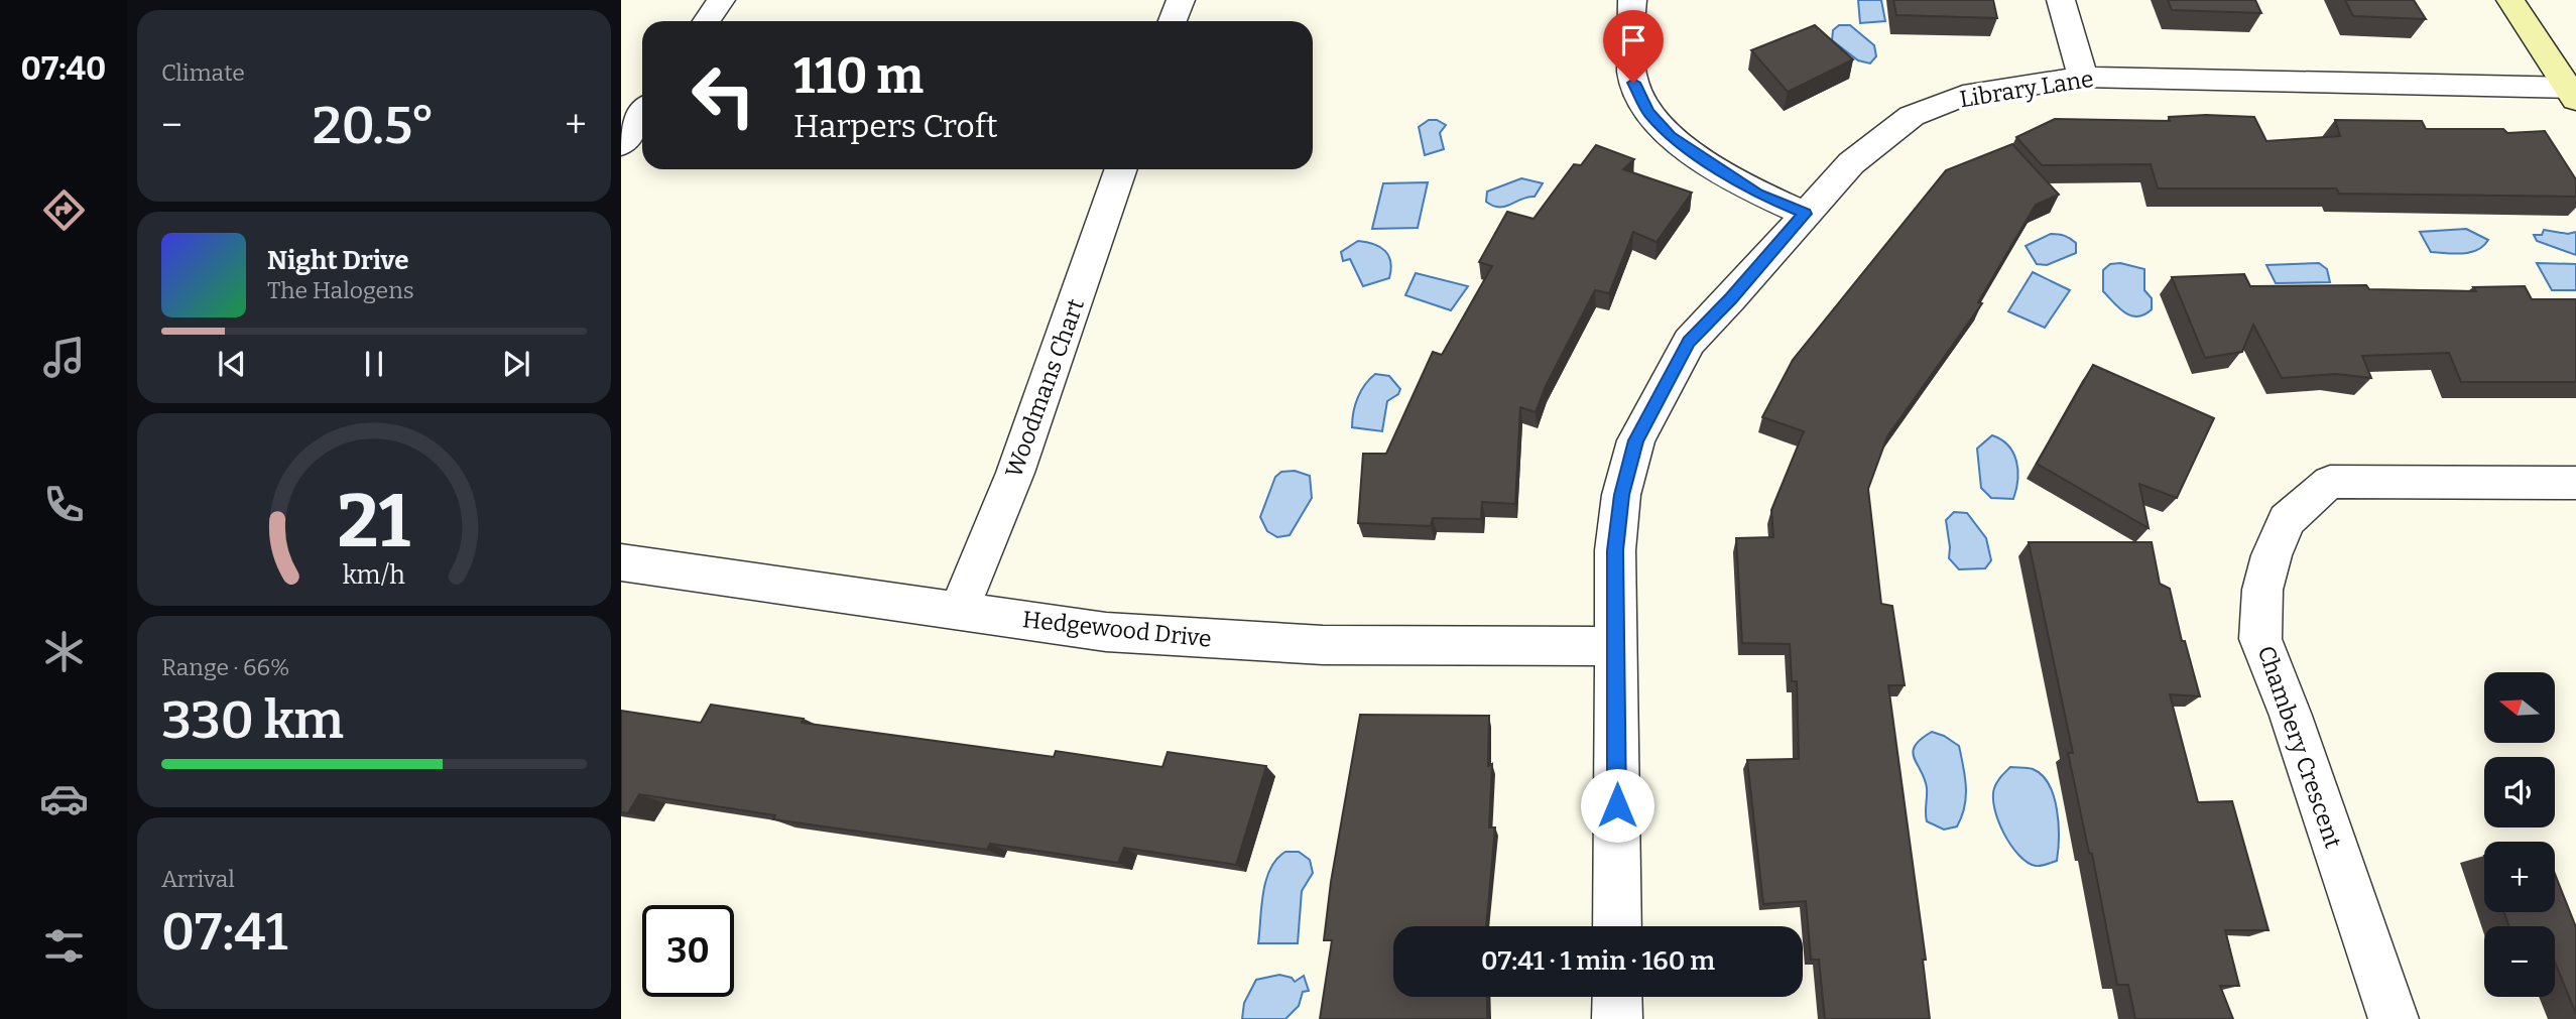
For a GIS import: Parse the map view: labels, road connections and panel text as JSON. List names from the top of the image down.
{
  "streets": {
    "street": [
      "Library Lane",
      "Woodmans Chart",
      "Hedgewood Drive",
      "Chambery Crescent"
    ]
  },
  "crossings": [
    ["Library Lane", "Hedgewood Drive"],
    ["Woodmans Chart", "Hedgewood Drive"]
  ],
  "north": "left",
  "page": {
    "tabs": "07:40",
    "tile": [
      "Climate",
      ["Range · 66%", "330 km"],
      ["Arrival", "07:41"]
    ],
    "turn": ["110 m", "Harpers Croft"],
    "heat": ["−", "20.5°", "+"],
    "song": ["Night Drive", "The Halogens"],
    "map_buttons": ["+", "−"],
    "limit": "30",
    "trip": "07:41 · 1 min · 160 m",
    "gauge": ["21", "km/h"]
  }
}
